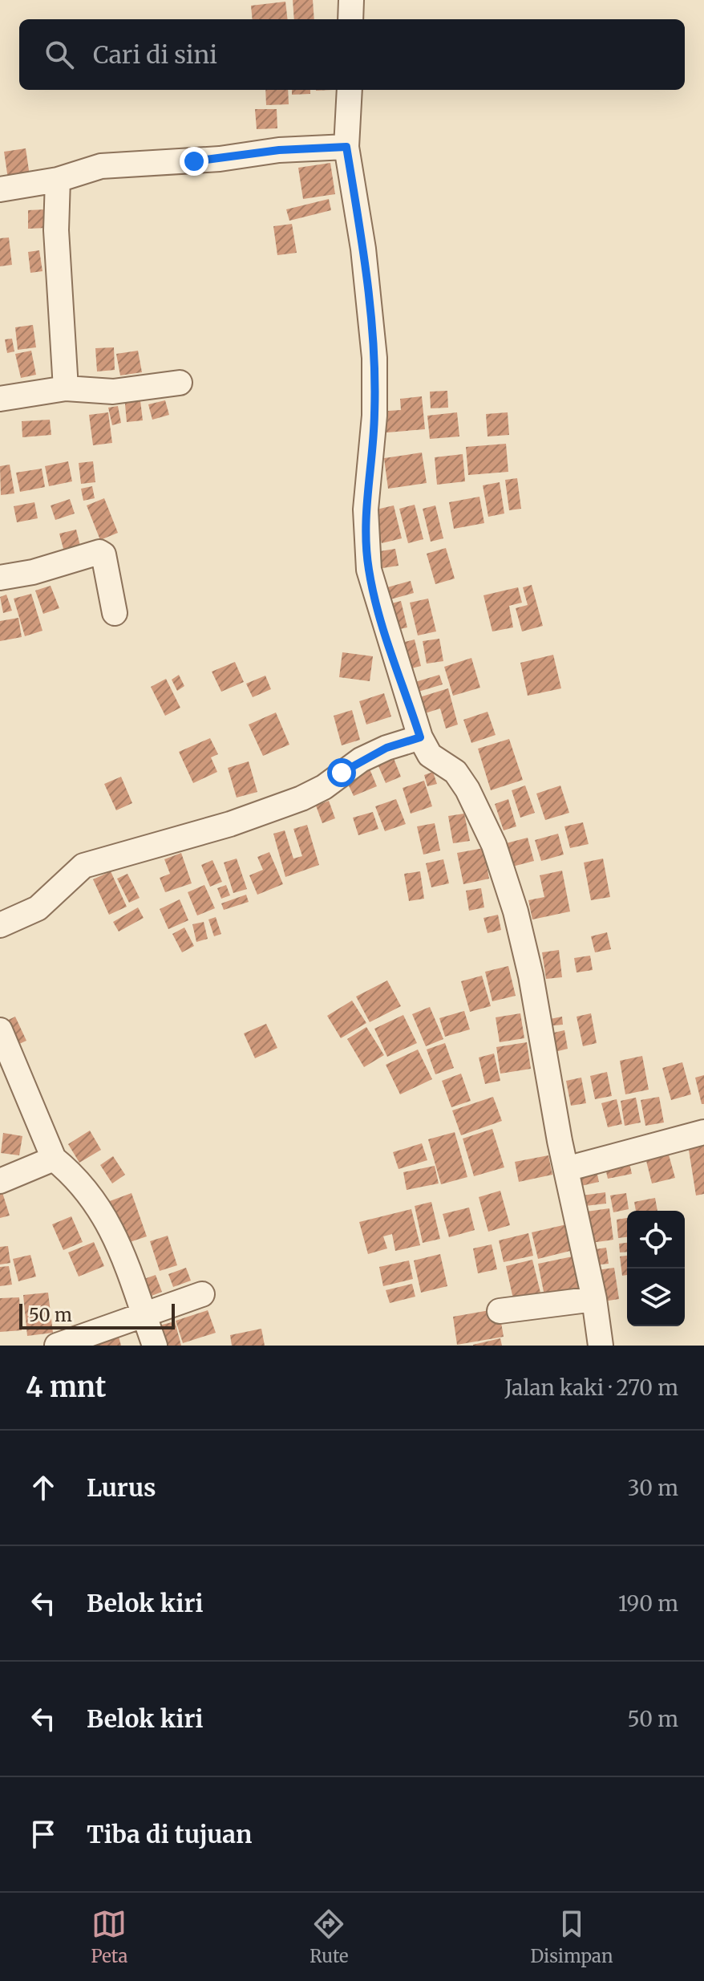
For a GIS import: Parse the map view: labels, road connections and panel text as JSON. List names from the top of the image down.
{
  "scale_bar": "50 m",
  "page": {
    "search": "Cari di sini",
    "scale": "50 m",
    "heading": ["4 mnt", "Jalan kaki · 270 m"],
    "list": [
      ["Lurus", "30 m"],
      ["Belok kiri", "190 m"],
      ["Belok kiri", "50 m"],
      "Tiba di tujuan"
    ],
    "nav": ["Peta", "Rute", "Disimpan"]
  }
}
